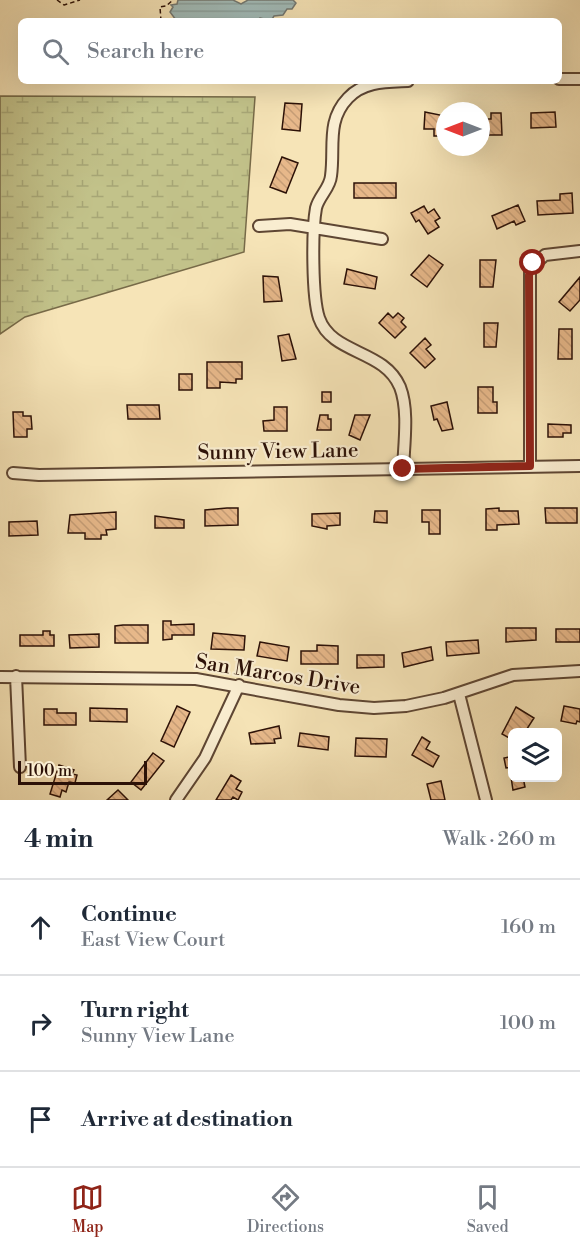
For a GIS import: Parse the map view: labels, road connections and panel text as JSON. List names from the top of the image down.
{
  "streets": {
    "street": ["Sunny View Lane", "San Marcos Drive"]
  },
  "scale_bar": "100 m",
  "north": "left",
  "page": {
    "search": "Search here",
    "scale": "100 m",
    "heading": ["4 min", "Walk · 260 m"],
    "list": [
      ["Continue", "East View Court", "160 m"],
      ["Turn right", "Sunny View Lane", "100 m"],
      "Arrive at destination"
    ],
    "nav": ["Map", "Directions", "Saved"]
  }
}
